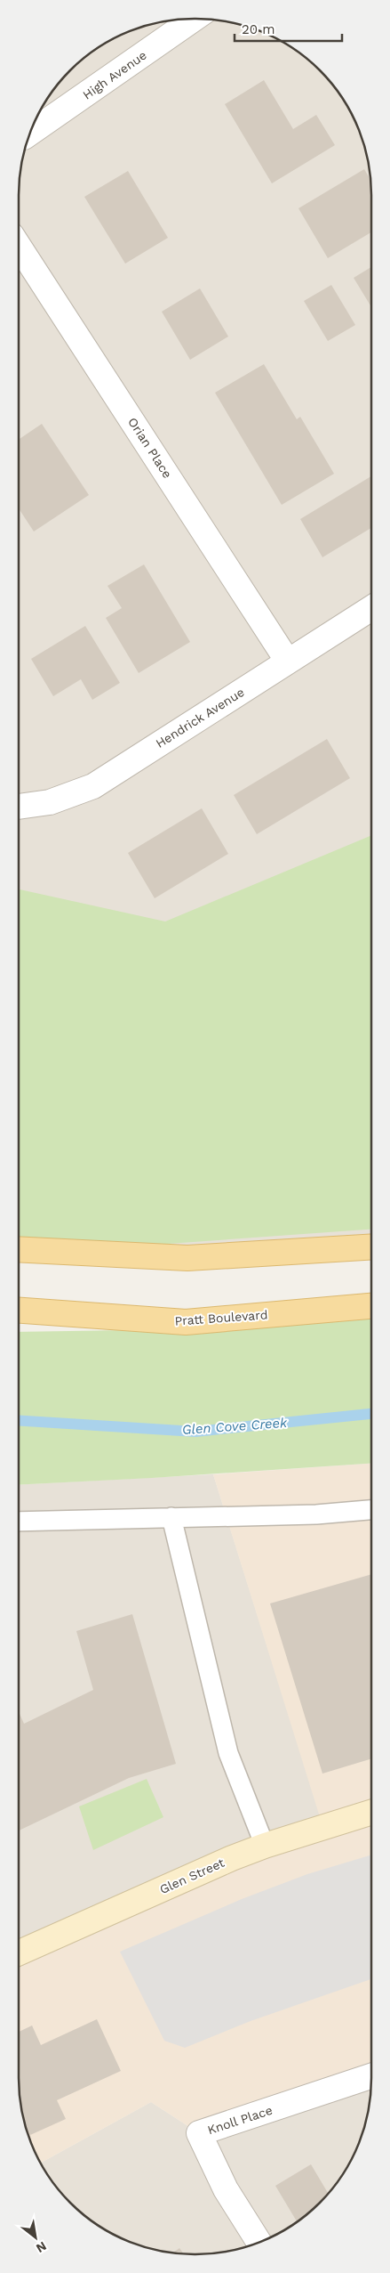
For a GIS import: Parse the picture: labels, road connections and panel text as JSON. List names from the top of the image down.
{
  "streets": {
    "main road": ["Pratt Boulevard", "Glen Street"],
    "street": [
      "High Avenue",
      "Orian Place",
      "Hendrick Avenue",
      "Knoll Place"
    ]
  },
  "crossings": [
    ["Orian Place", "Hendrick Avenue"]
  ],
  "water": ["Glen Cove Creek"],
  "scale_bar": "20 m",
  "north": "bottom right"
}
